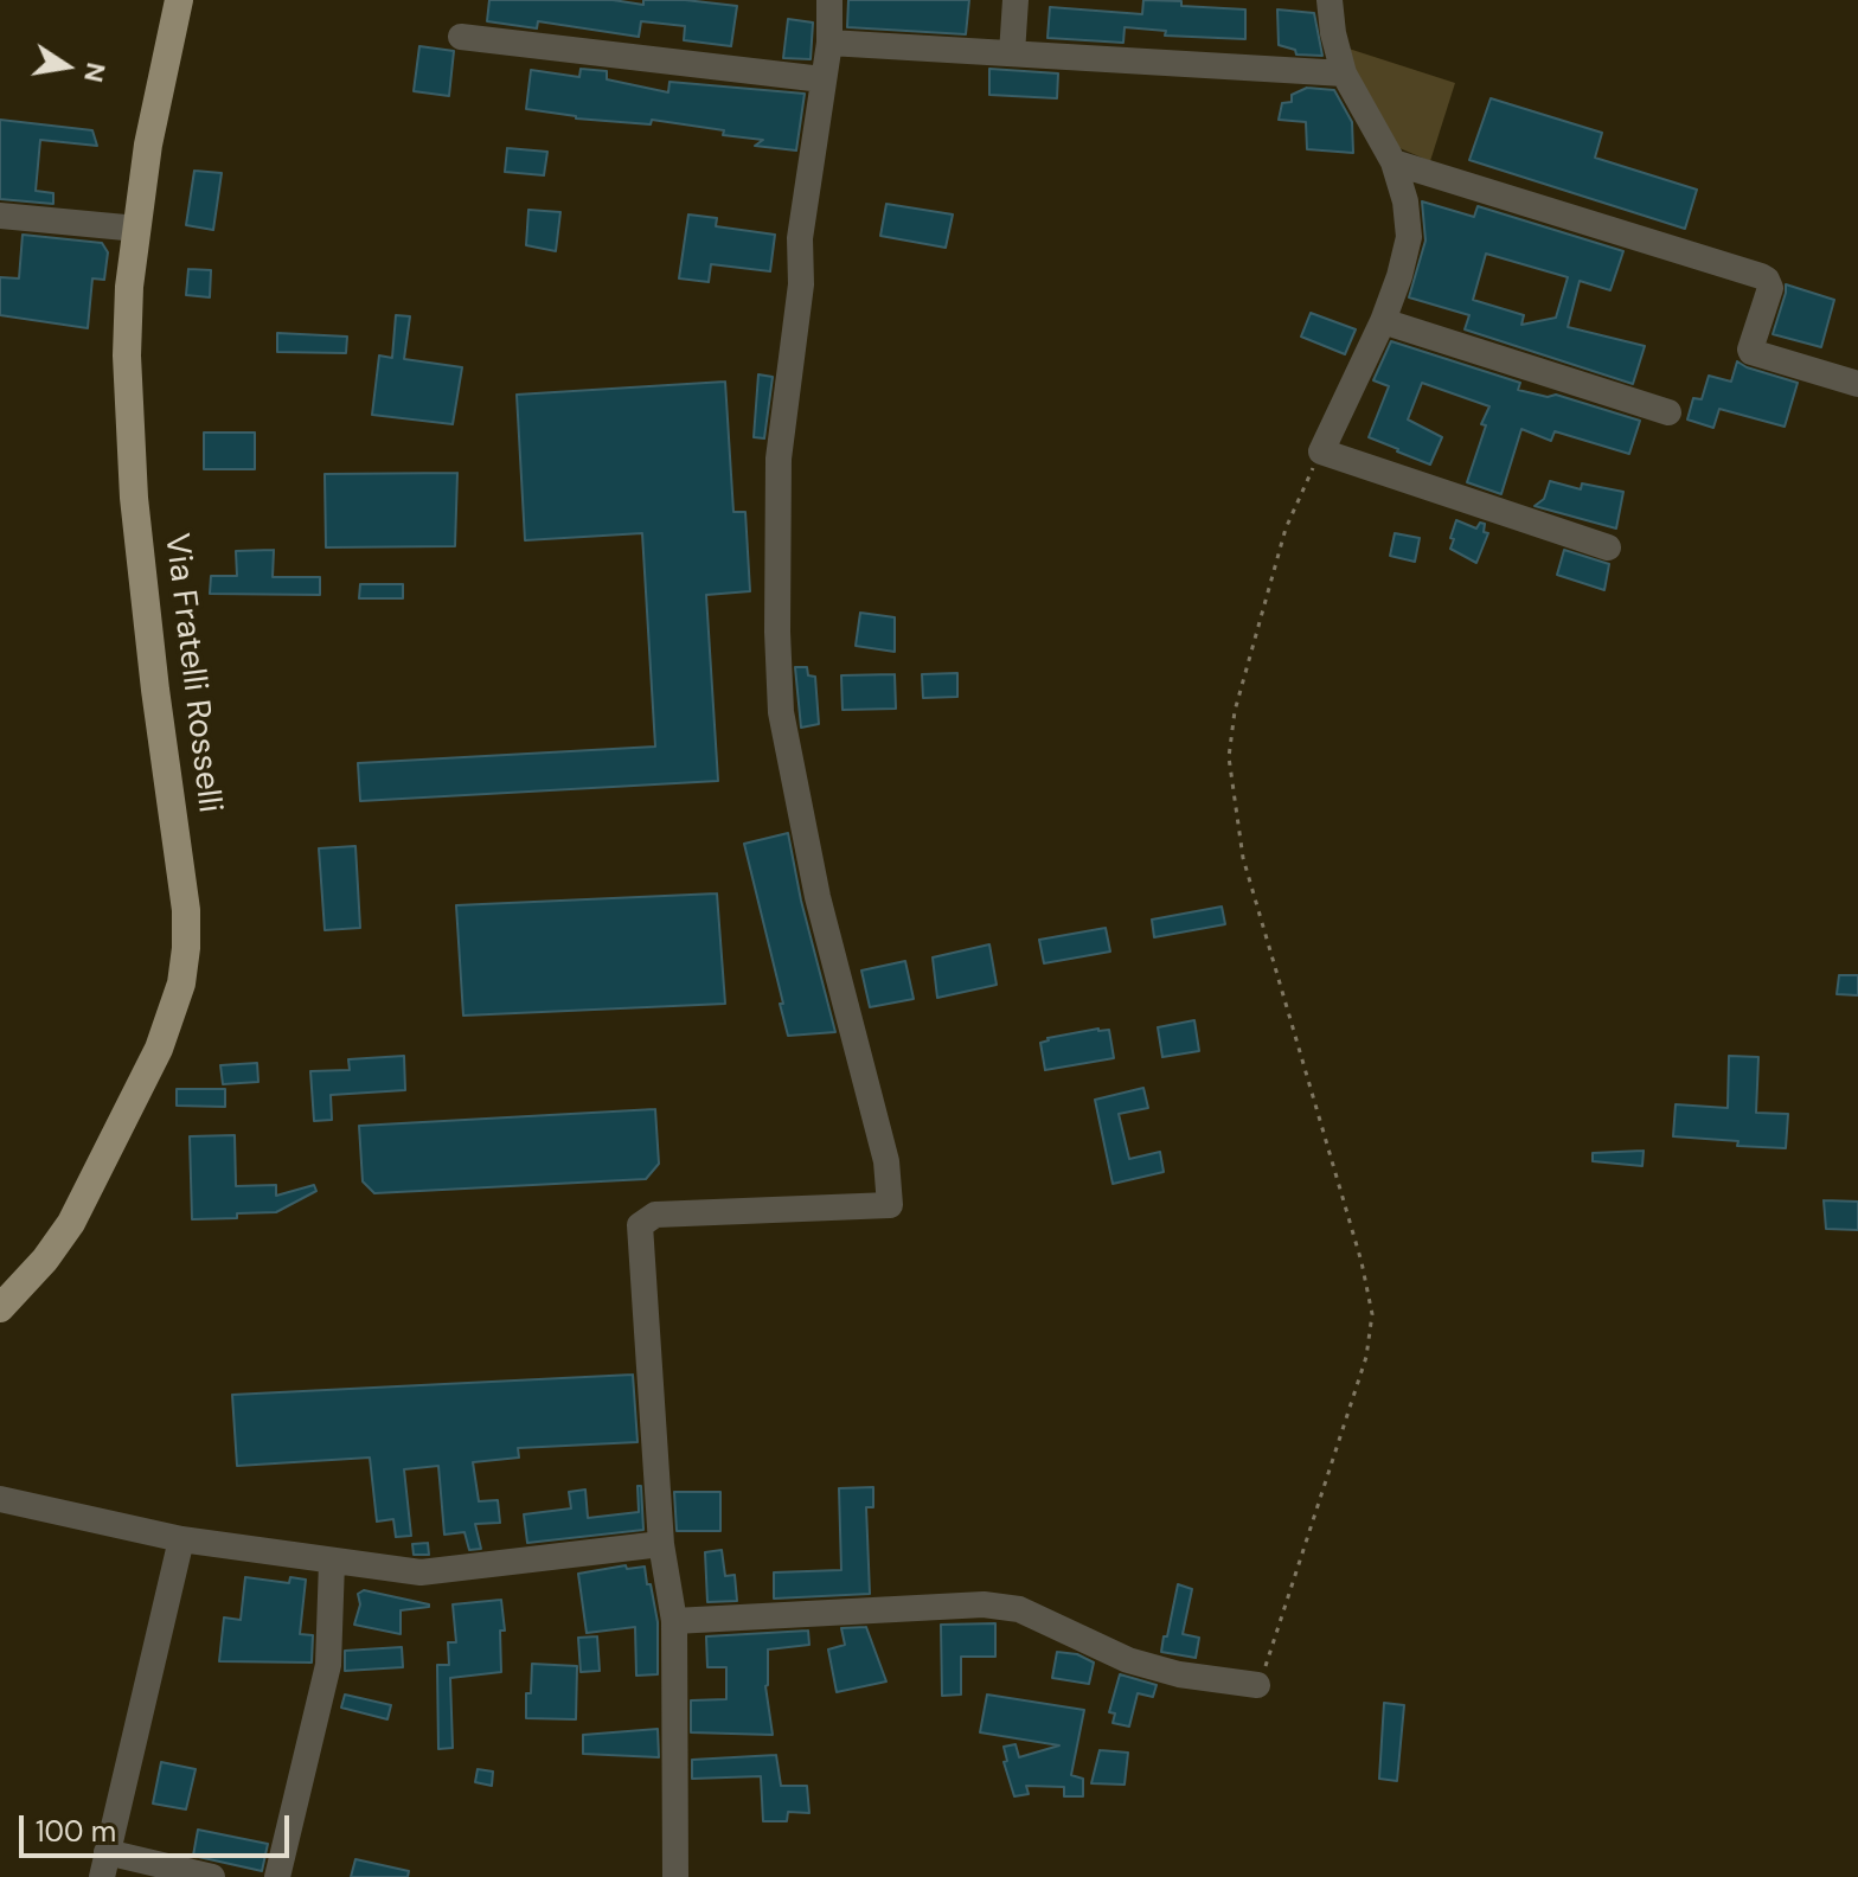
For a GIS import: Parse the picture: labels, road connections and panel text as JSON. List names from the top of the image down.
{
  "streets": {
    "main road": ["Via Fratelli Rosselli"]
  },
  "scale_bar": "100 m",
  "north": "right"
}
